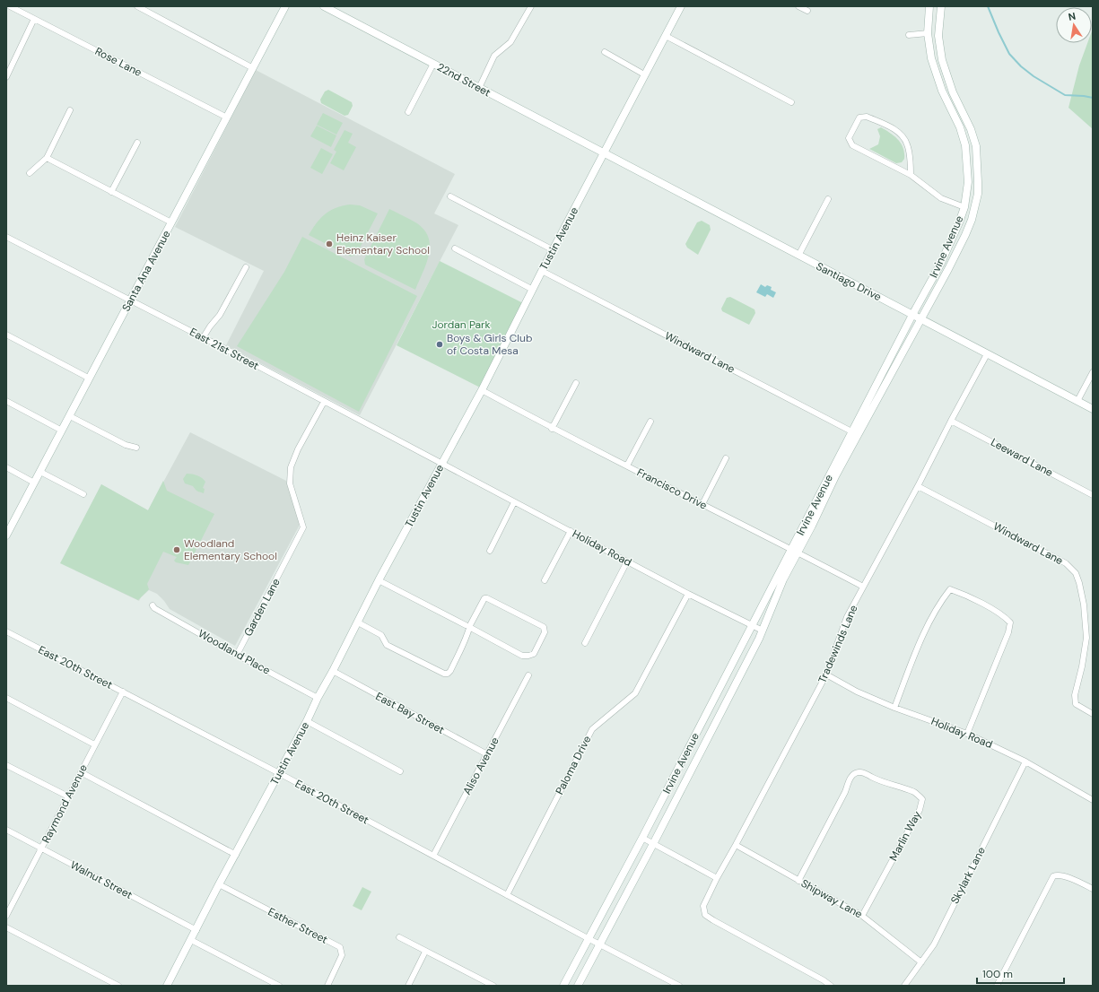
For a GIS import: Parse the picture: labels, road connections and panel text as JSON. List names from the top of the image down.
{
  "streets": {
    "street": [
      "Rose Lane",
      "22nd Street",
      "Tustin Avenue",
      "Irvine Avenue",
      "Santa Ana Avenue",
      "Santiago Drive",
      "East 21st Street",
      "Windward Lane",
      "Leeward Lane",
      "Francisco Drive",
      "Holiday Road",
      "Garden Lane",
      "Tradewinds Lane",
      "Woodland Place",
      "East 20th Street",
      "East Bay Street",
      "Paloma Drive",
      "Aliso Avenue",
      "Raymond Avenue",
      "Marlin Way",
      "Skylark Lane",
      "Walnut Street",
      "Shipway Lane",
      "Esther Street"
    ]
  },
  "crossings": [
    ["Rose Lane", "Santa Ana Avenue"],
    ["22nd Street", "Tustin Avenue"],
    ["22nd Street", "Santiago Drive"],
    ["Tustin Avenue", "Santiago Drive"],
    ["Tustin Avenue", "East 21st Street"],
    ["Tustin Avenue", "Windward Lane"],
    ["Tustin Avenue", "Francisco Drive"],
    ["Tustin Avenue", "Holiday Road"],
    ["Tustin Avenue", "Woodland Place"],
    ["Tustin Avenue", "East 20th Street"],
    ["Tustin Avenue", "East Bay Street"],
    ["Tustin Avenue", "Walnut Street"],
    ["Tustin Avenue", "Esther Street"],
    ["Irvine Avenue", "Santiago Drive"],
    ["Irvine Avenue", "Windward Lane"],
    ["Irvine Avenue", "Francisco Drive"],
    ["Irvine Avenue", "Holiday Road"],
    ["Irvine Avenue", "East 20th Street"],
    ["Santa Ana Avenue", "East 21st Street"],
    ["Santiago Drive", "Tradewinds Lane"],
    ["East 21st Street", "Holiday Road"],
    ["East 21st Street", "Garden Lane"],
    ["Windward Lane", "Tradewinds Lane"],
    ["Leeward Lane", "Tradewinds Lane"],
    ["Francisco Drive", "Tradewinds Lane"],
    ["Holiday Road", "Tradewinds Lane"],
    ["Holiday Road", "Paloma Drive"],
    ["Holiday Road", "Skylark Lane"],
    ["Garden Lane", "Woodland Place"],
    ["Tradewinds Lane", "Shipway Lane"],
    ["East 20th Street", "Paloma Drive"],
    ["East 20th Street", "Aliso Avenue"],
    ["East 20th Street", "Raymond Avenue"],
    ["East Bay Street", "Aliso Avenue"],
    ["Raymond Avenue", "Walnut Street"],
    ["Marlin Way", "Shipway Lane"],
    ["Skylark Lane", "Shipway Lane"]
  ],
  "parks": ["Jordan Park"],
  "places": ["Heinz Kaiser Elementary School", "Boys & Girls Club of Costa Mesa", "Woodland Elementary School"],
  "scale_bar": "100 m",
  "north": "top"
}
